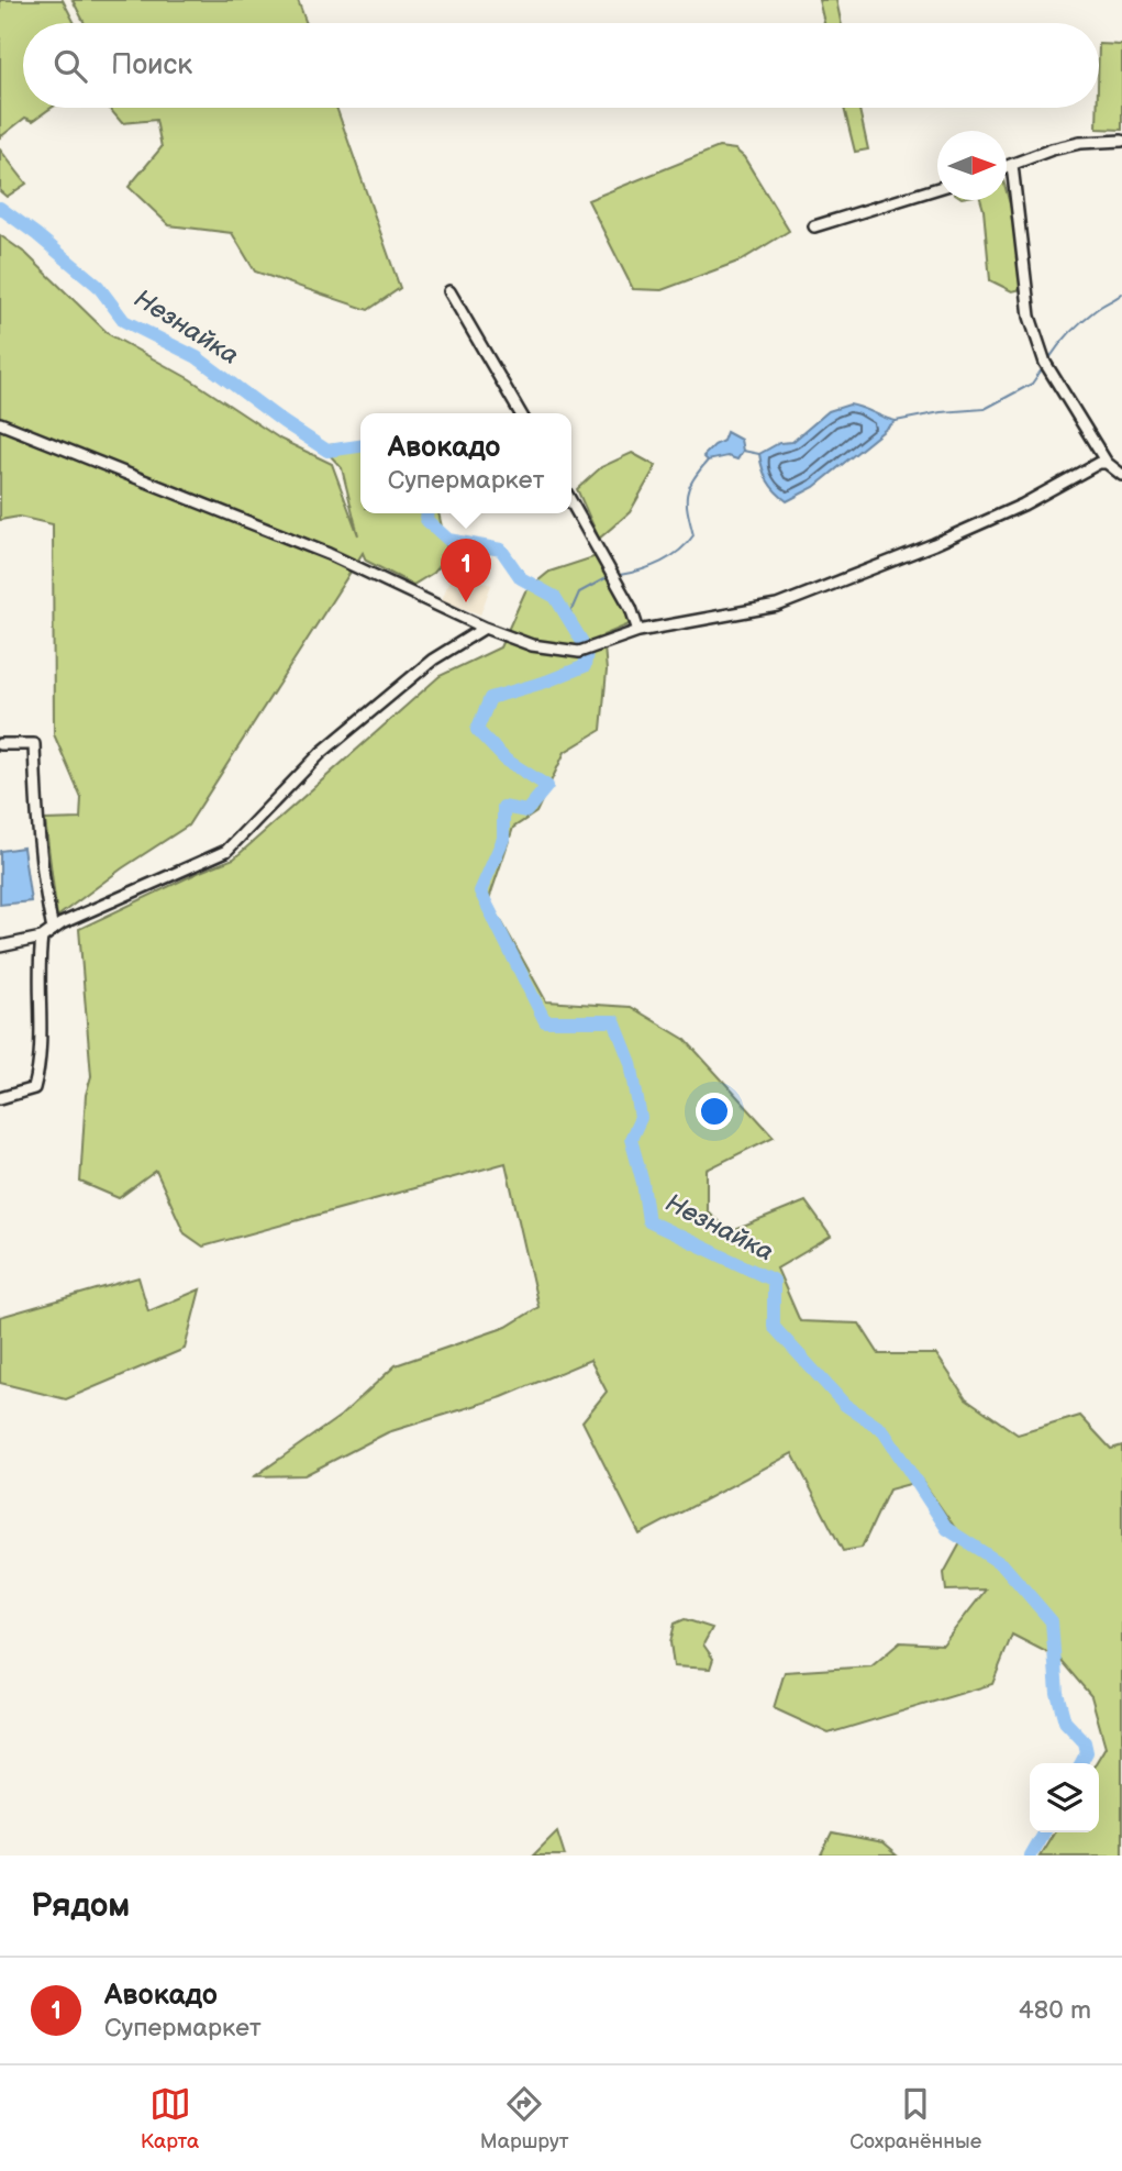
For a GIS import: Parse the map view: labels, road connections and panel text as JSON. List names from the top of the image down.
{
  "water": ["Незнайка"],
  "north": "right",
  "page": {
    "search": "Поиск",
    "popup": ["Авокадо", "Супермаркет"],
    "pins": "1",
    "heading": "Рядом",
    "list": [
      {
        "mark": "1",
        "name": "Авокадо",
        "note": "Супермаркет",
        "value": "480 m"
      }
    ],
    "nav": ["Карта", "Маршрут", "Сохранённые"]
  }
}
